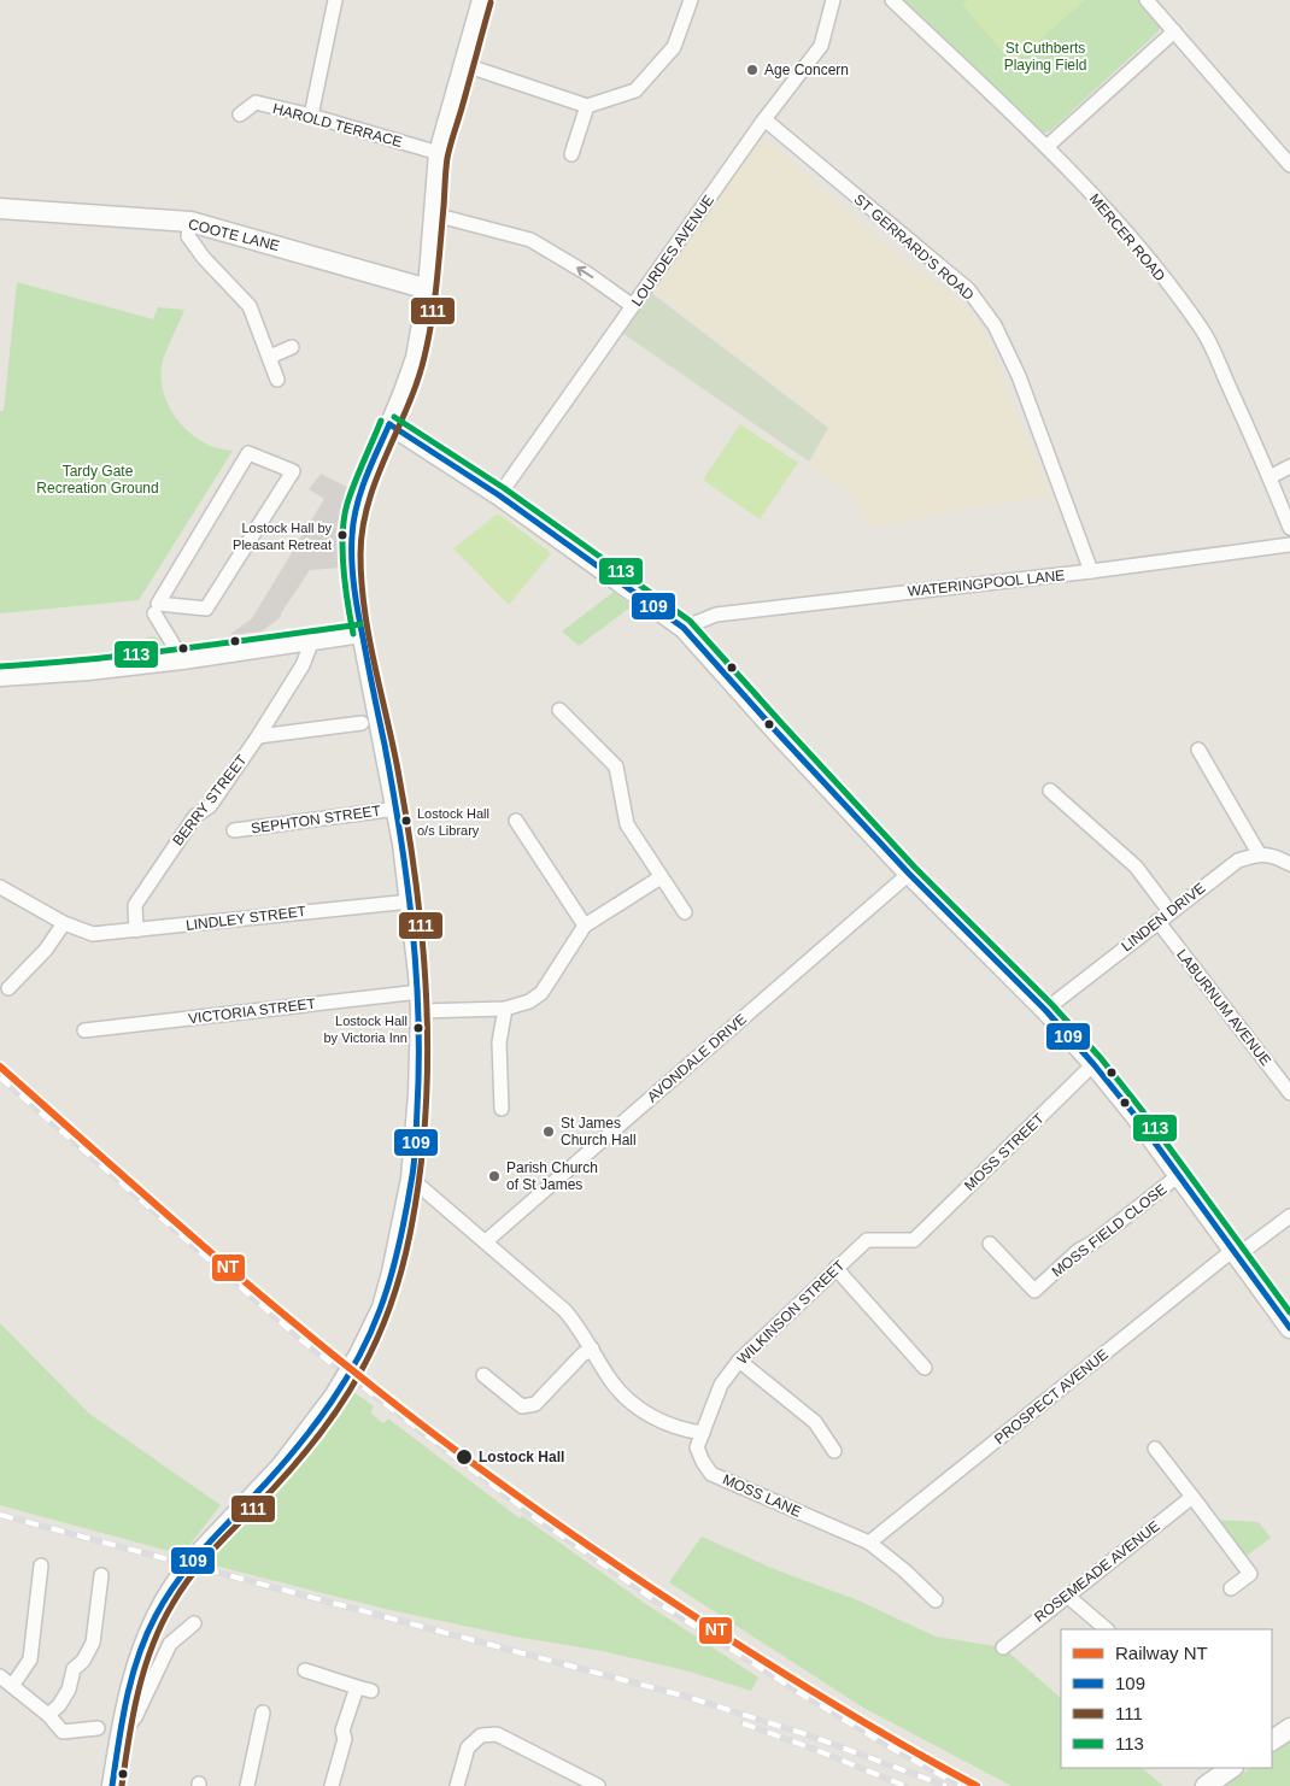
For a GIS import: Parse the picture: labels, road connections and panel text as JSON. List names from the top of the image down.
{
  "streets": {
    "main road": ["COOTE LANE"],
    "street": [
      "HAROLD TERRACE",
      "MERCER ROAD",
      "ST GERRARD'S ROAD",
      "LOURDES AVENUE",
      "WATERINGPOOL LANE",
      "BERRY STREET",
      "SEPHTON STREET",
      "LINDEN DRIVE",
      "LINDLEY STREET",
      "LABURNUM AVENUE",
      "VICTORIA STREET",
      "AVONDALE DRIVE",
      "MOSS STREET",
      "MOSS FIELD CLOSE",
      "WILKINSON STREET",
      "PROSPECT AVENUE",
      "MOSS LANE",
      "ROSEMEADE AVENUE"
    ]
  },
  "crossings": [
    ["ST GERRARD'S ROAD", "LOURDES AVENUE"],
    ["ST GERRARD'S ROAD", "WATERINGPOOL LANE"],
    ["BERRY STREET", "LINDLEY STREET"],
    ["LINDEN DRIVE", "LABURNUM AVENUE"],
    ["MOSS STREET", "WILKINSON STREET"],
    ["WILKINSON STREET", "MOSS LANE"],
    ["PROSPECT AVENUE", "MOSS LANE"]
  ],
  "parks": ["St Cuthberts Playing Field", "Tardy Gate Recreation Ground"],
  "places": [
    "Age Concern",
    "Lostock Hall by Pleasant Retreat",
    "Lostock Hall o/s Library",
    "Lostock Hall by Victoria Inn",
    "St James Church Hall",
    "Parish Church of St James",
    "Lostock Hall"
  ],
  "lines": [
    "transit line 111",
    "transit line 113",
    "transit line 109",
    "rail line NT"
  ],
  "legend": [
    "Railway NT",
    "109",
    "111",
    "113"
  ]
}
